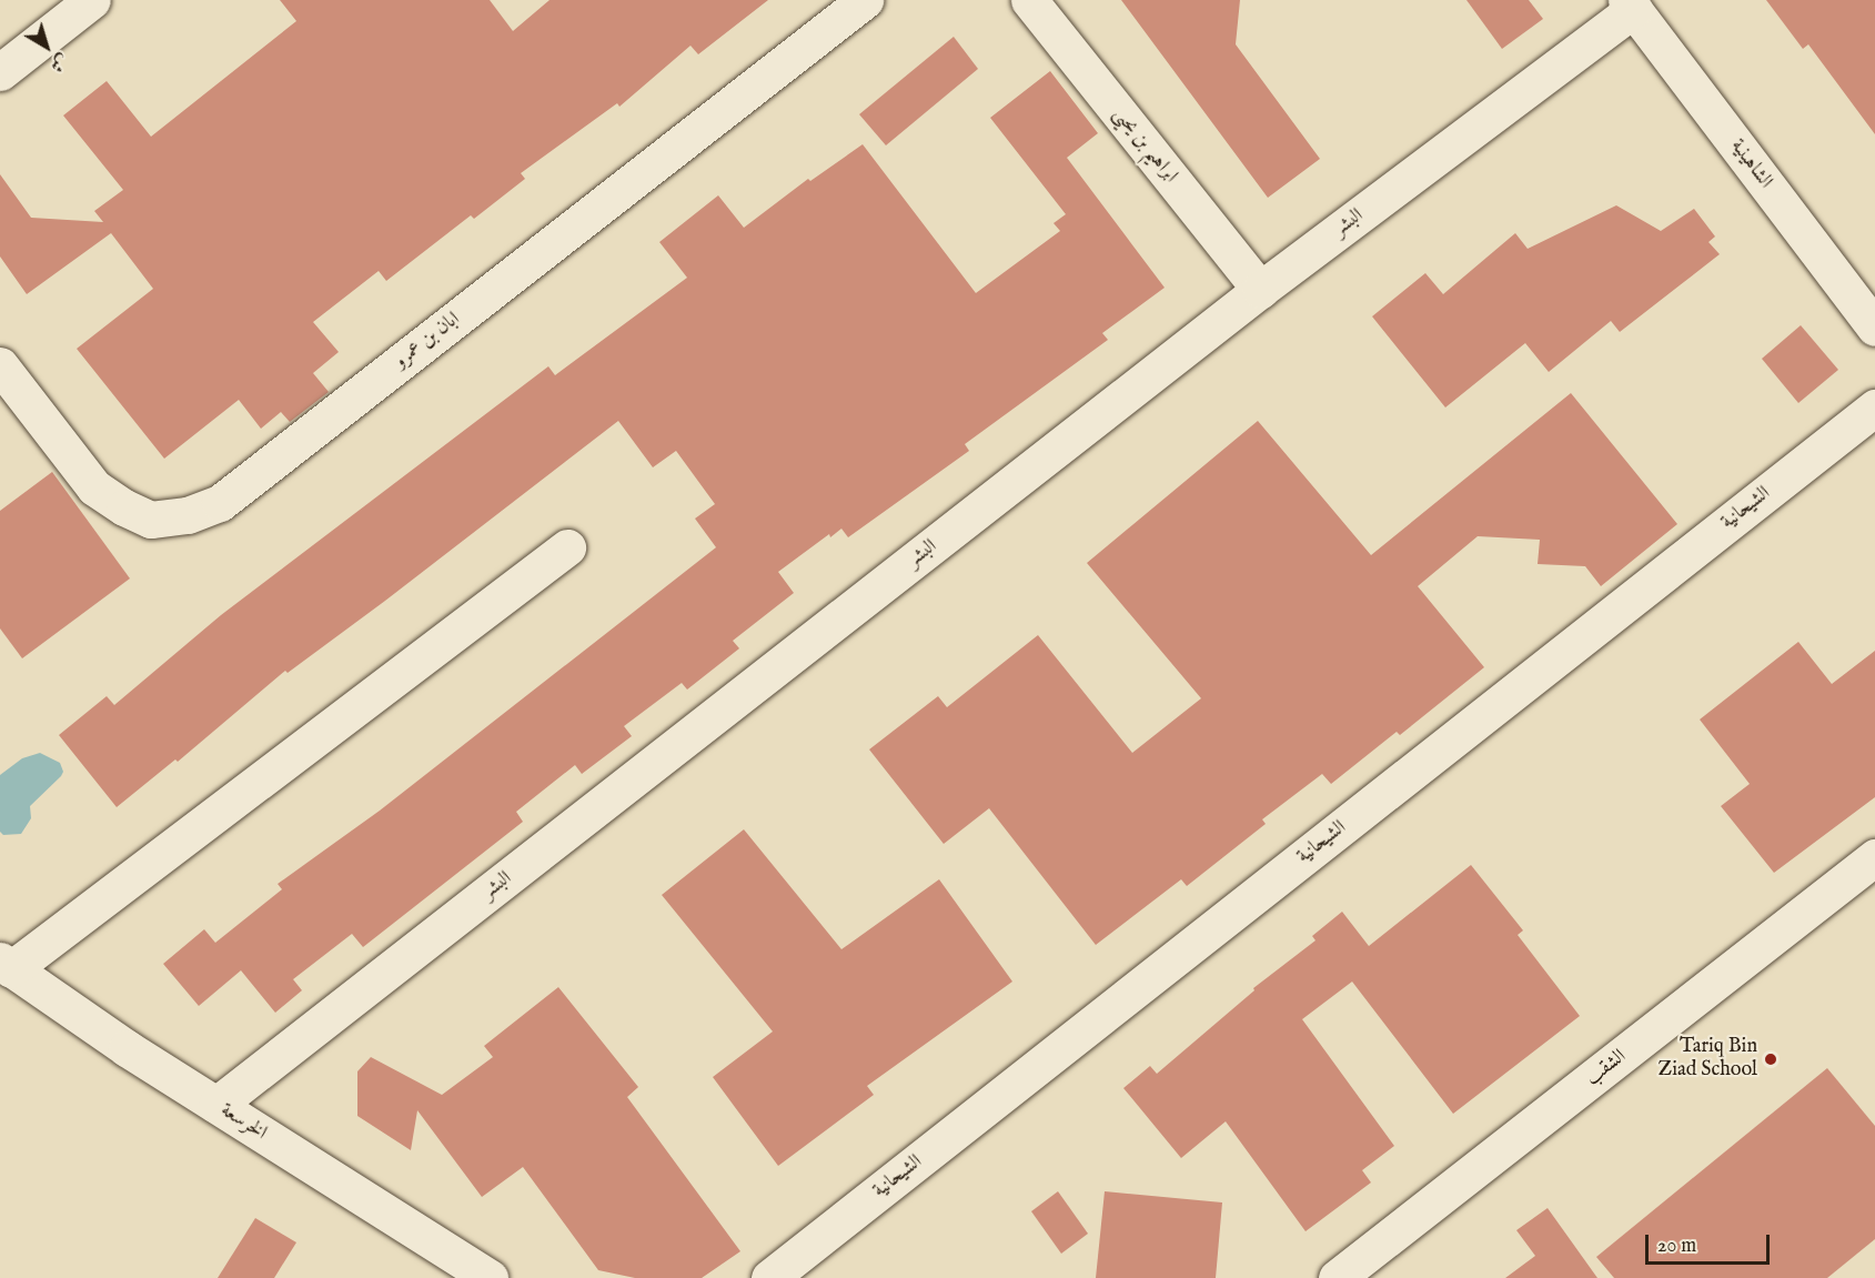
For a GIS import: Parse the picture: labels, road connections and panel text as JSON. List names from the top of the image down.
{
  "streets": {
    "street": [
      "ابراهيم بن يحيى",
      "الشاهينية",
      "البشر",
      "ابان بن عمرو",
      "الشيحانية",
      "الشقب",
      "الخرسعة"
    ]
  },
  "crossings": [
    ["ابراهيم بن يحيى", "البشر"],
    ["الشاهينية", "البشر"],
    ["البشر", "الخرسعة"]
  ],
  "places": ["Tariq Bin Ziad School"],
  "scale_bar": "20 m",
  "north": "bottom right"
}
